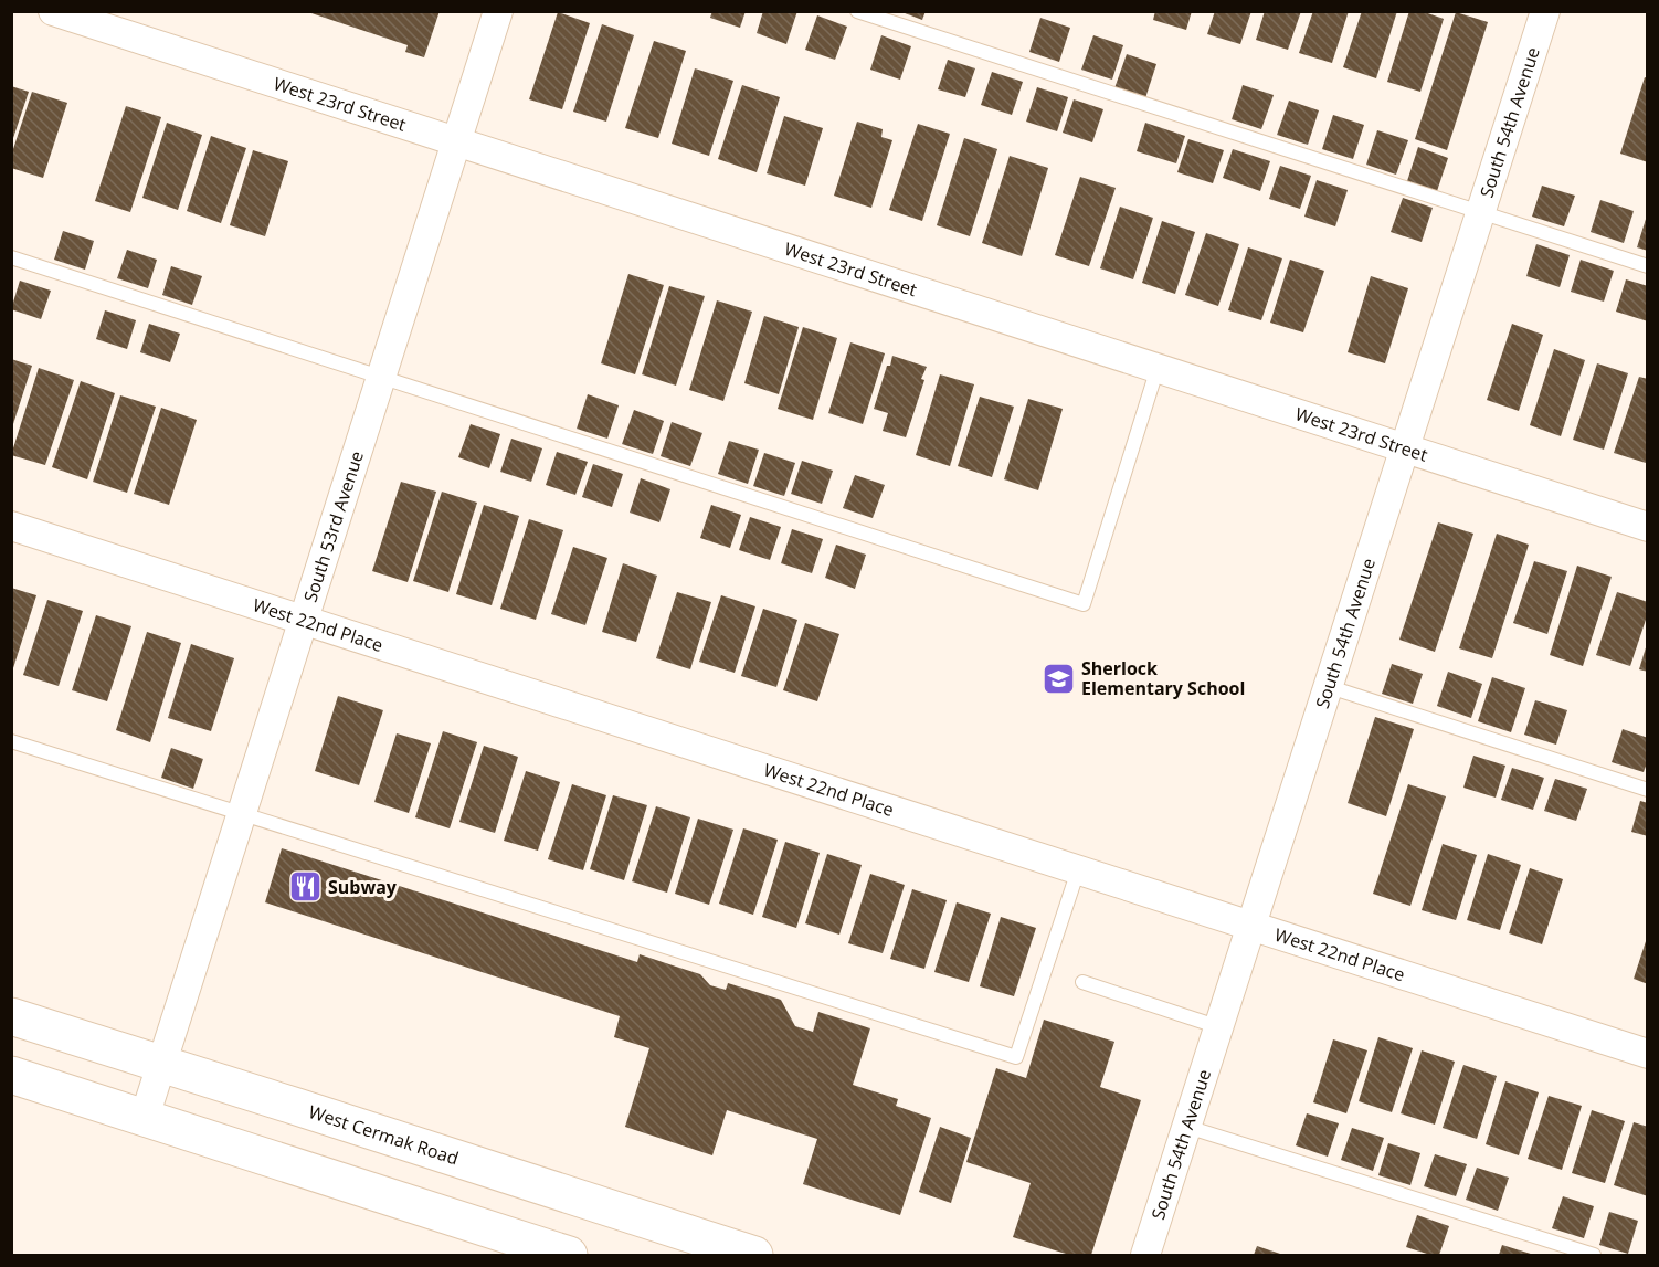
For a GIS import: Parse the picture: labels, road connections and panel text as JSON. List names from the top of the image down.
{
  "streets": {
    "main road": ["West Cermak Road"],
    "street": [
      "West 23rd Street",
      "South 54th Avenue",
      "South 53rd Avenue",
      "West 22nd Place"
    ]
  },
  "crossings": [
    ["West 23rd Street", "South 54th Avenue"],
    ["West 23rd Street", "South 53rd Avenue"],
    ["South 54th Avenue", "West 22nd Place"],
    ["South 53rd Avenue", "West 22nd Place"],
    ["South 53rd Avenue", "West Cermak Road"]
  ],
  "places": {
    "school or university": ["Sherlock Elementary School"],
    "restaurant": ["Subway"]
  }
}
